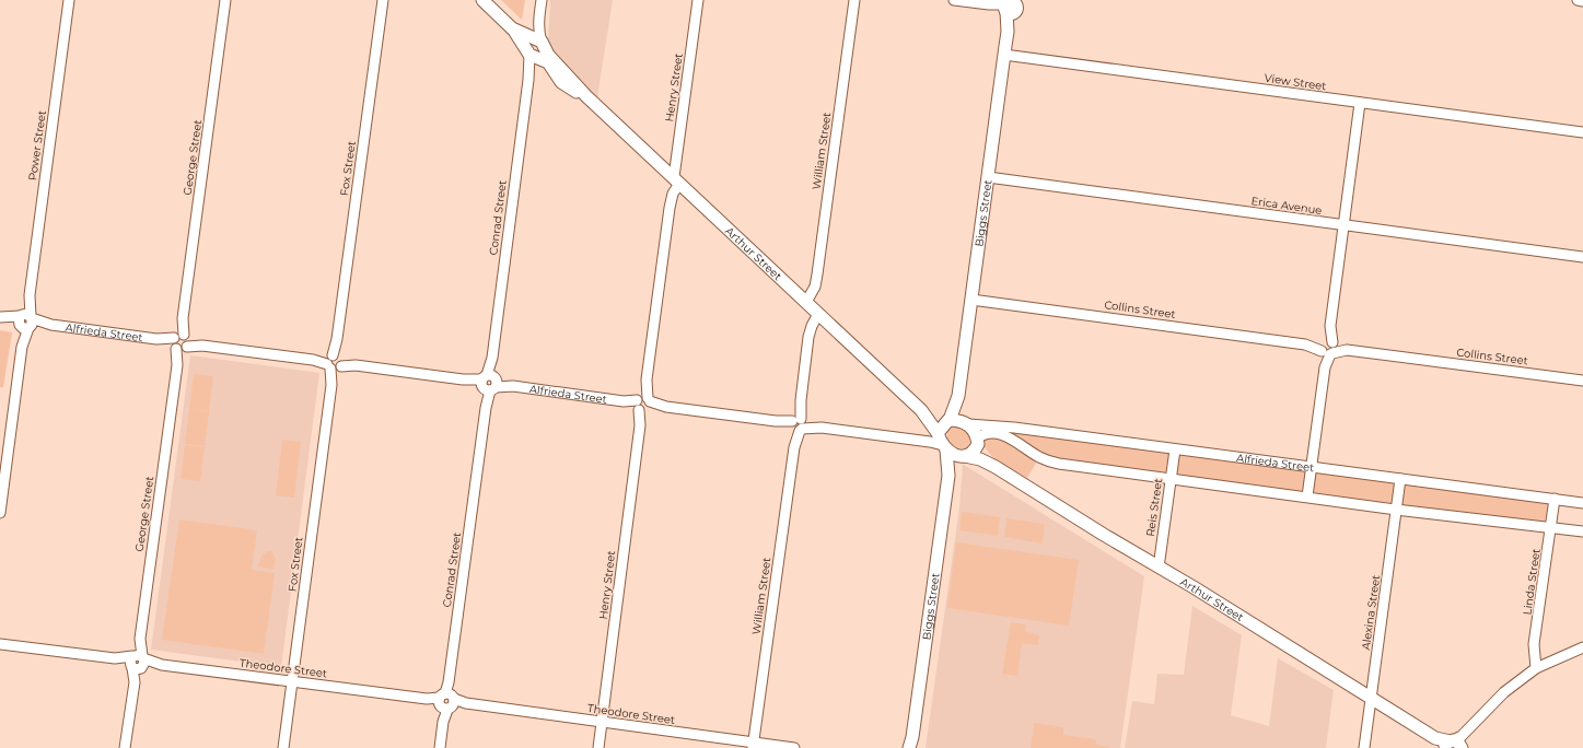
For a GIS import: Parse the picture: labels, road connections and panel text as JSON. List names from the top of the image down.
{
  "streets": {
    "street": [
      "View Street",
      "Henry Street",
      "Power Street",
      "William Street",
      "George Street",
      "Fox Street",
      "Erica Avenue",
      "Biggs Street",
      "Conrad Street",
      "Arthur Street",
      "Collins Street",
      "Alfrieda Street",
      "Reis Street",
      "Linda Street",
      "Alexina Street",
      "Theodore Street"
    ]
  },
  "crossings": [
    ["View Street", "Biggs Street"],
    ["Henry Street", "Arthur Street"],
    ["Henry Street", "Alfrieda Street"],
    ["Henry Street", "Theodore Street"],
    ["Power Street", "Alfrieda Street"],
    ["William Street", "Arthur Street"],
    ["William Street", "Alfrieda Street"],
    ["William Street", "Theodore Street"],
    ["George Street", "Alfrieda Street"],
    ["George Street", "Theodore Street"],
    ["Fox Street", "Alfrieda Street"],
    ["Fox Street", "Theodore Street"],
    ["Erica Avenue", "Biggs Street"],
    ["Biggs Street", "Arthur Street"],
    ["Biggs Street", "Collins Street"],
    ["Biggs Street", "Alfrieda Street"],
    ["Conrad Street", "Arthur Street"],
    ["Conrad Street", "Alfrieda Street"],
    ["Conrad Street", "Theodore Street"],
    ["Arthur Street", "Alfrieda Street"],
    ["Arthur Street", "Reis Street"],
    ["Arthur Street", "Alexina Street"],
    ["Alfrieda Street", "Reis Street"],
    ["Alfrieda Street", "Linda Street"],
    ["Alfrieda Street", "Alexina Street"]
  ]
}
